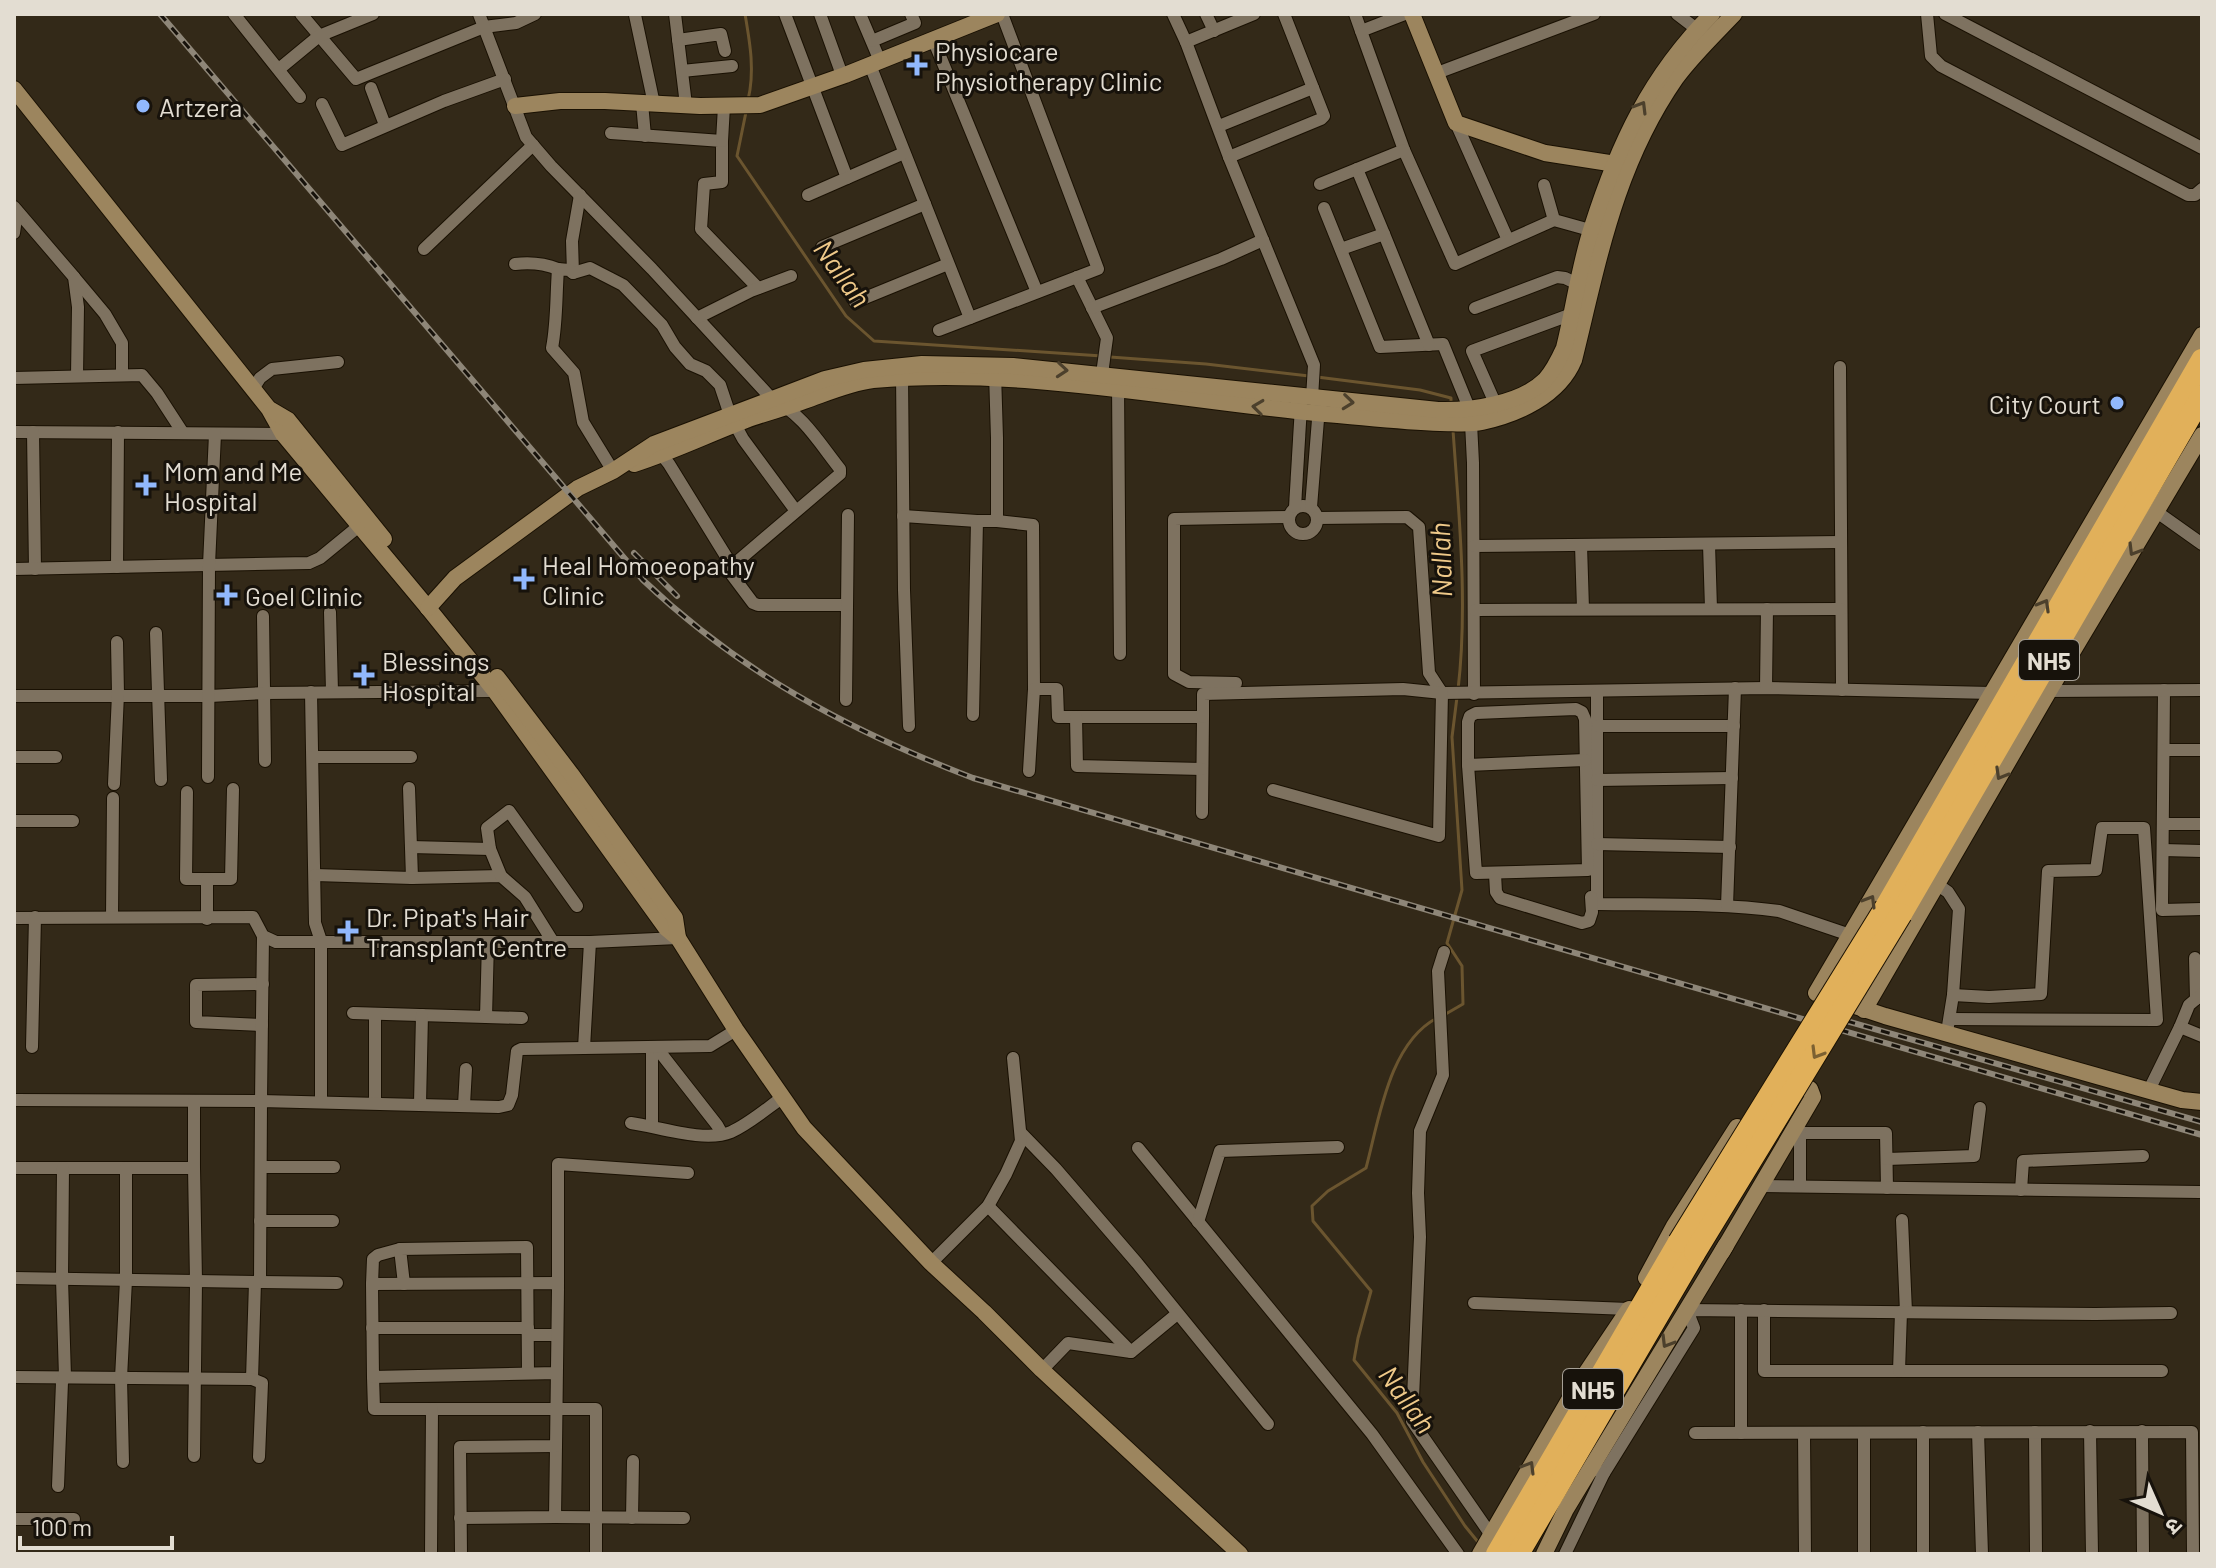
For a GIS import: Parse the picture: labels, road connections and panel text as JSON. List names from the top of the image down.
{
  "streets": {
    "highway": ["NH5"]
  },
  "water": ["Nallah"],
  "places": {
    "health": [
      "Physiocare Physiotherapy Clinic",
      "Mom and Me Hospital",
      "Heal Homoeopathy Clinic",
      "Goel Clinic",
      "Blessings Hospital",
      "Dr. Pipat's Hair Transplant Centre"
    ],
    "other": ["Artzera", "City Court"]
  },
  "scale_bar": "100 m",
  "north": "bottom right"
}
